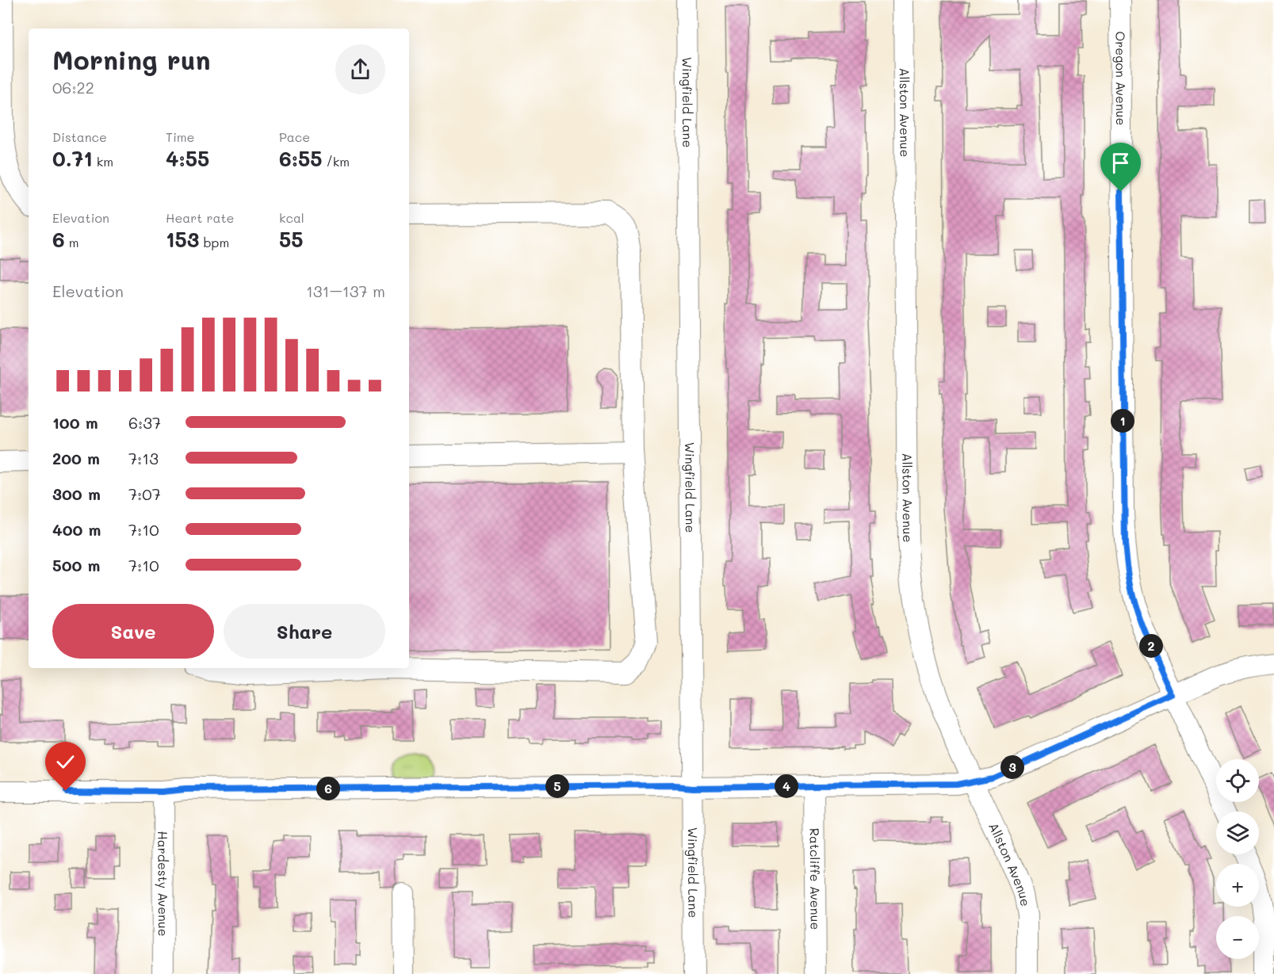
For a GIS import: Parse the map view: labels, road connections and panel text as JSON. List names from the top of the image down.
{
  "streets": {
    "street": [
      "Oregon Avenue",
      "Wingfield Lane",
      "Allston Avenue",
      "Ratcliffe Avenue",
      "Hardesty Avenue"
    ]
  },
  "page": {
    "heading": ["Morning run", "06:22"],
    "stats": [
      ["Distance", "0.71 km"],
      ["Time", "4:55"],
      ["Pace", "6:55 /km"],
      ["Elevation", "6 m"],
      ["Heart rate", "153 bpm"],
      ["kcal", "55"]
    ],
    "chart": ["Elevation", "131–137 m"],
    "list": [
      {
        "name": "100 m",
        "note": "6:37"
      },
      {
        "name": "200 m",
        "note": "7:13"
      },
      {
        "name": "300 m",
        "note": "7:07"
      },
      {
        "name": "400 m",
        "note": "7:10"
      },
      {
        "name": "500 m",
        "note": "7:10"
      }
    ],
    "pins": [
      "1",
      "2",
      "3",
      "4",
      "5",
      "6"
    ],
    "buttons": ["Save", "Share"],
    "map_buttons": ["+", "−"]
  }
}
